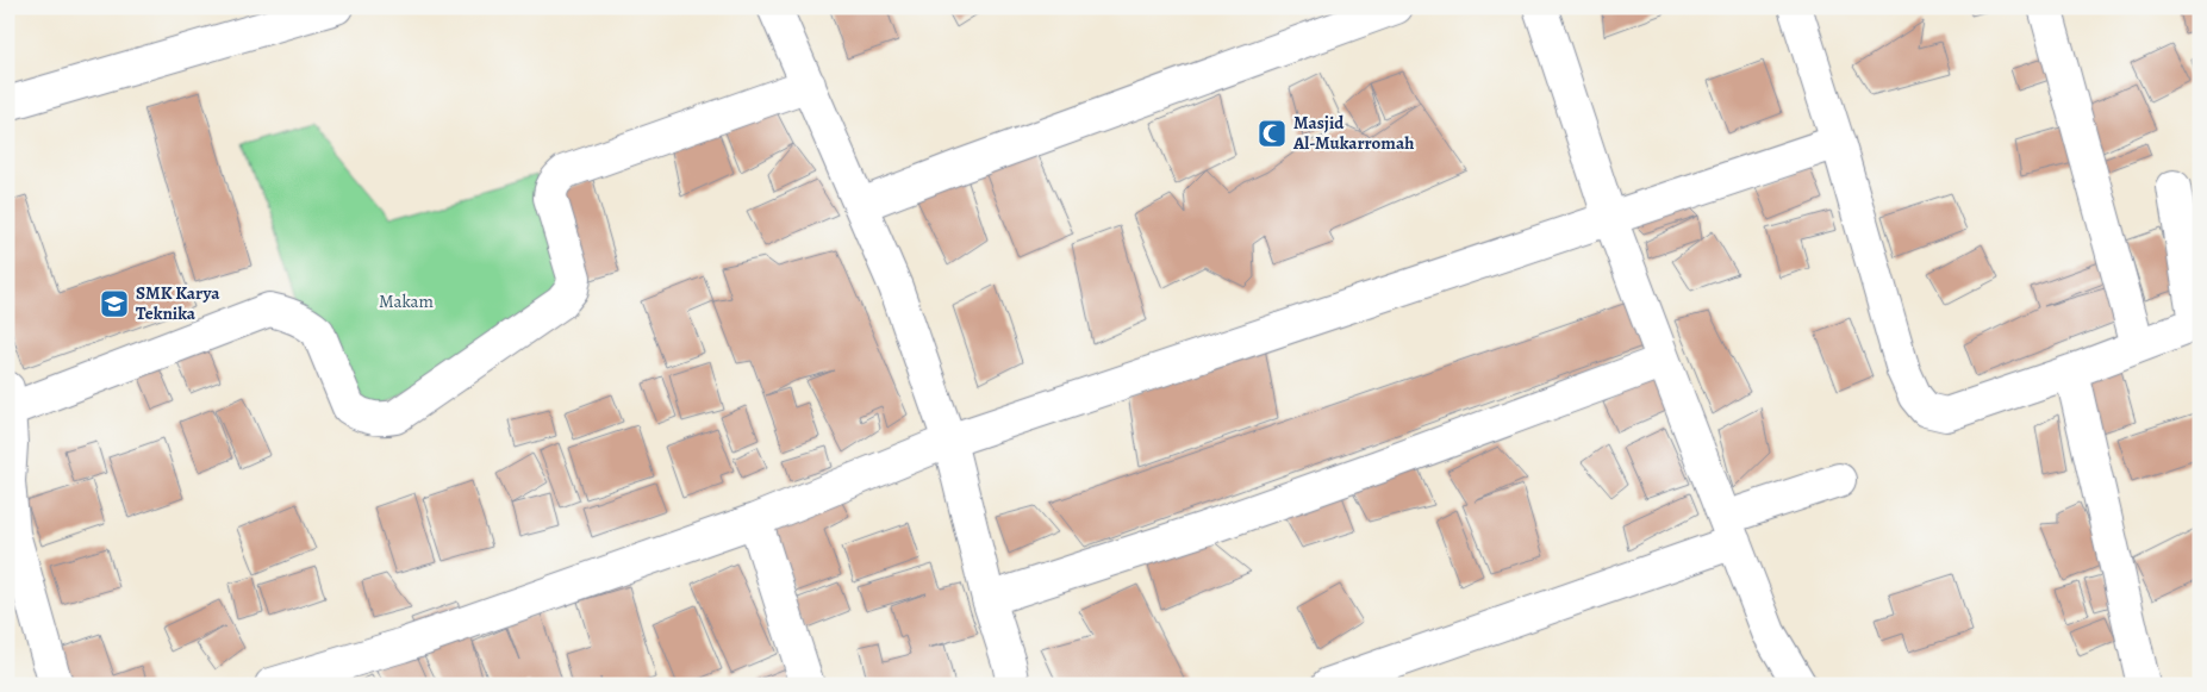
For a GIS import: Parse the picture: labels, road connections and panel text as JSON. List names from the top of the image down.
{
  "parks": ["Makam"],
  "places": {
    "mosque": ["Masjid Al-Mukarromah"],
    "school or university": ["SMK Karya Teknika"]
  }
}
